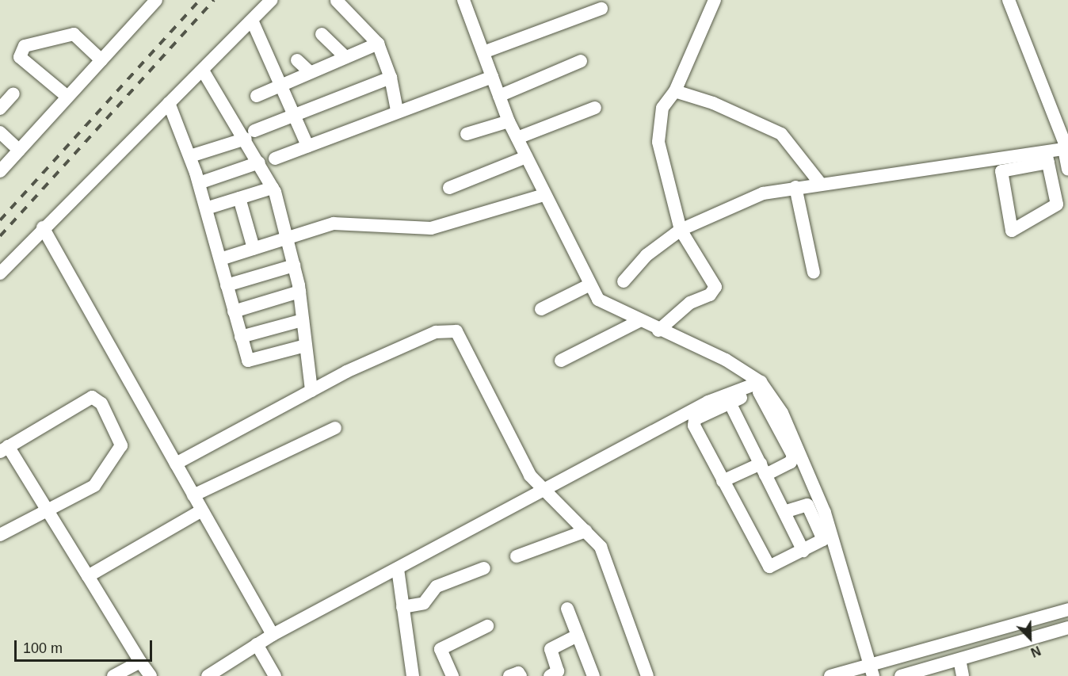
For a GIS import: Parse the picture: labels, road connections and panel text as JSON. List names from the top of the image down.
{
  "scale_bar": "100 m",
  "north": "bottom right"
}
